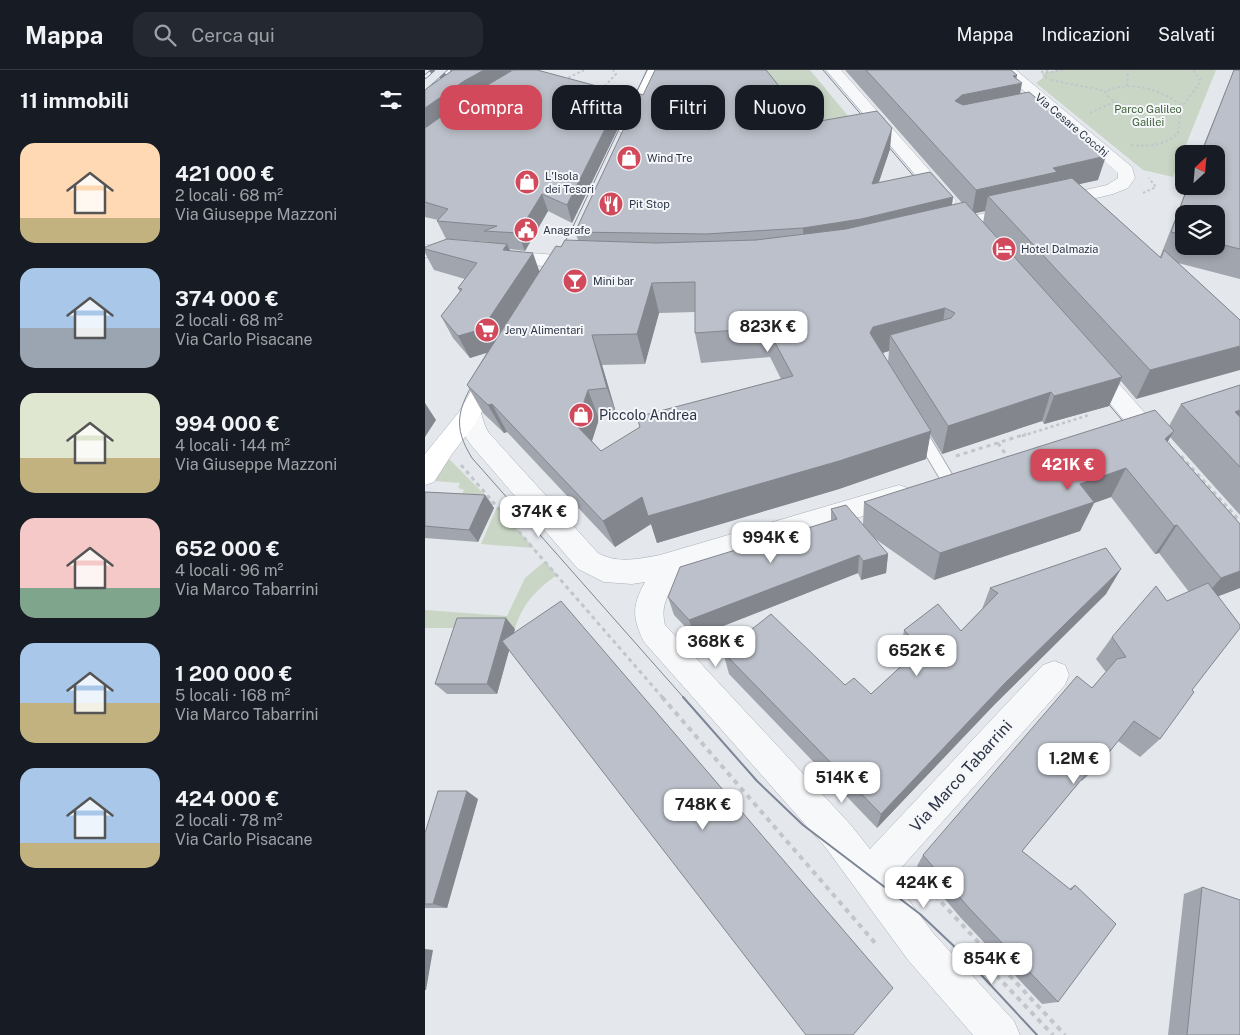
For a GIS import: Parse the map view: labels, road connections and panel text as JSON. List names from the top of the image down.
{
  "streets": {
    "street": ["Via Cesare Cocchi", "Via Marco Tabarrini"]
  },
  "parks": ["Parco Galileo Galilei"],
  "places": {
    "shop": ["Wind Tre", "L'Isola dei Tesori", "Piccolo Andrea"],
    "restaurant": ["Pit Stop"],
    "public building": ["Anagrafe"],
    "hotel": ["Hotel Dalmazia"],
    "bar": ["Mini bar"],
    "supermarket": ["Jeny Alimentari"]
  },
  "north": "top right",
  "page": {
    "header": "Mappa",
    "search": "Cerca qui",
    "nav": ["Mappa", "Indicazioni", "Salvati"],
    "heading": "11 immobili",
    "chip": [
      "Compra",
      "Affitta",
      "Filtri",
      "Nuovo"
    ],
    "list": [
      {
        "name": "421 000 €",
        "note": "2 locali · 68 m² · Via Giuseppe Mazzoni"
      },
      {
        "name": "374 000 €",
        "note": "2 locali · 68 m² · Via Carlo Pisacane"
      },
      {
        "name": "994 000 €",
        "note": "4 locali · 144 m² · Via Giuseppe Mazzoni"
      },
      {
        "name": "652 000 €",
        "note": "4 locali · 96 m² · Via Marco Tabarrini"
      },
      {
        "name": "1 200 000 €",
        "note": "5 locali · 168 m² · Via Marco Tabarrini"
      },
      {
        "name": "424 000 €",
        "note": "2 locali · 78 m² · Via Carlo Pisacane"
      }
    ],
    "price": [
      "823K €",
      "421K €",
      "374K €",
      "994K €",
      "368K €",
      "652K €",
      "1.2M €",
      "514K €",
      "748K €",
      "424K €",
      "854K €"
    ]
  }
}
